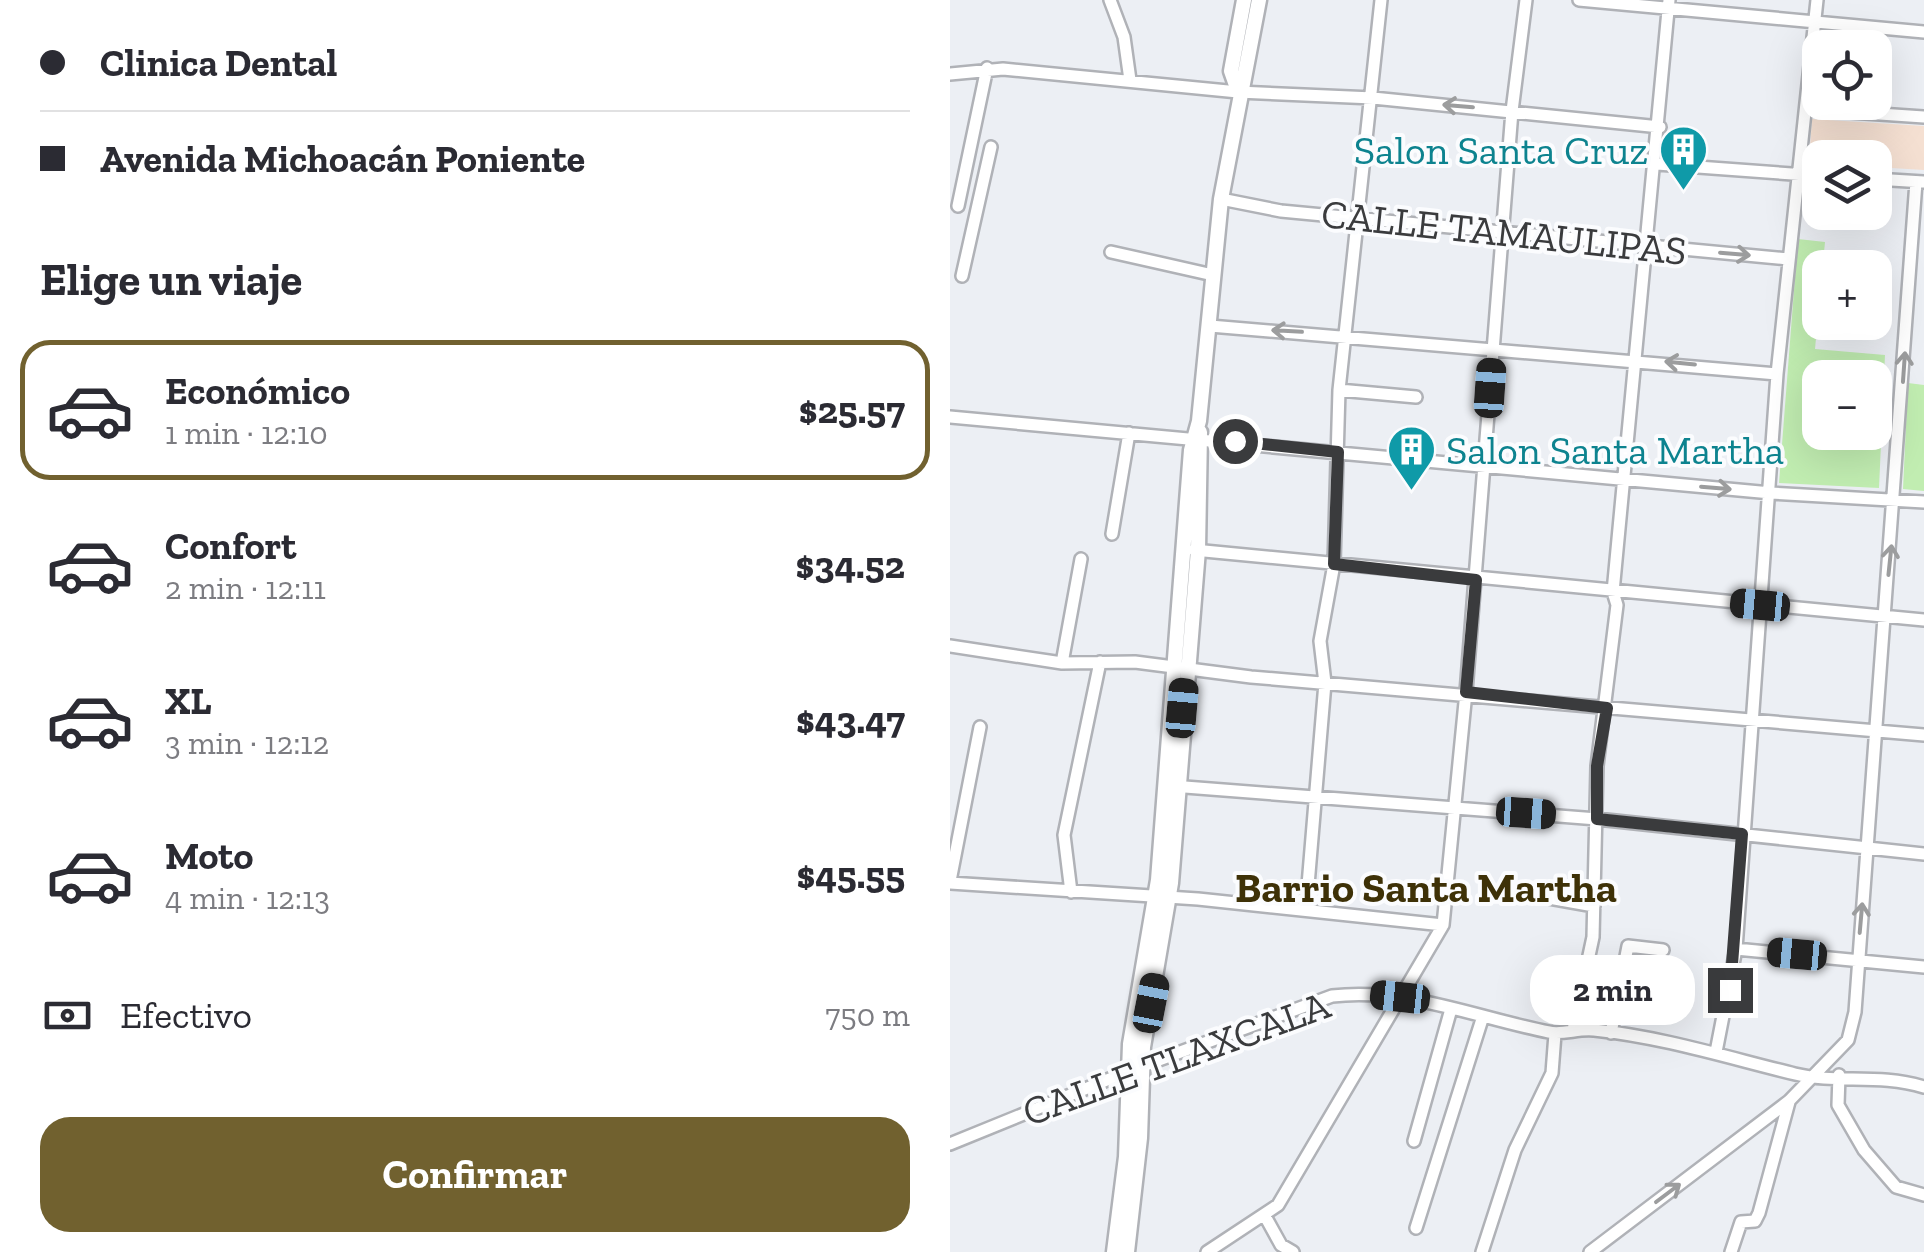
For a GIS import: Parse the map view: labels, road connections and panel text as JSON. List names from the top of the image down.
{
  "streets": {
    "street": ["CALLE TAMAULIPAS", "CALLE TLAXCALA"]
  },
  "districts": ["Barrio Santa Martha"],
  "places": {
    "building": ["Salon Santa Cruz", "Salon Santa Martha"]
  },
  "page": {
    "banner": ["Clinica Dental", "Avenida Michoacán Poniente"],
    "map_buttons": ["+", "−"],
    "heading": "Elige un viaje",
    "list": [
      {
        "name": "Económico",
        "note": "1 min · 12:10",
        "value": "$25.57"
      },
      {
        "name": "Confort",
        "note": "2 min · 12:11",
        "value": "$34.52"
      },
      {
        "name": "XL",
        "note": "3 min · 12:12",
        "value": "$43.47"
      },
      {
        "name": "Moto",
        "note": "4 min · 12:13",
        "value": "$45.55"
      }
    ],
    "bubble": "2 min",
    "pay": ["Efectivo", "750 m"],
    "buttons": "Confirmar"
  }
}
